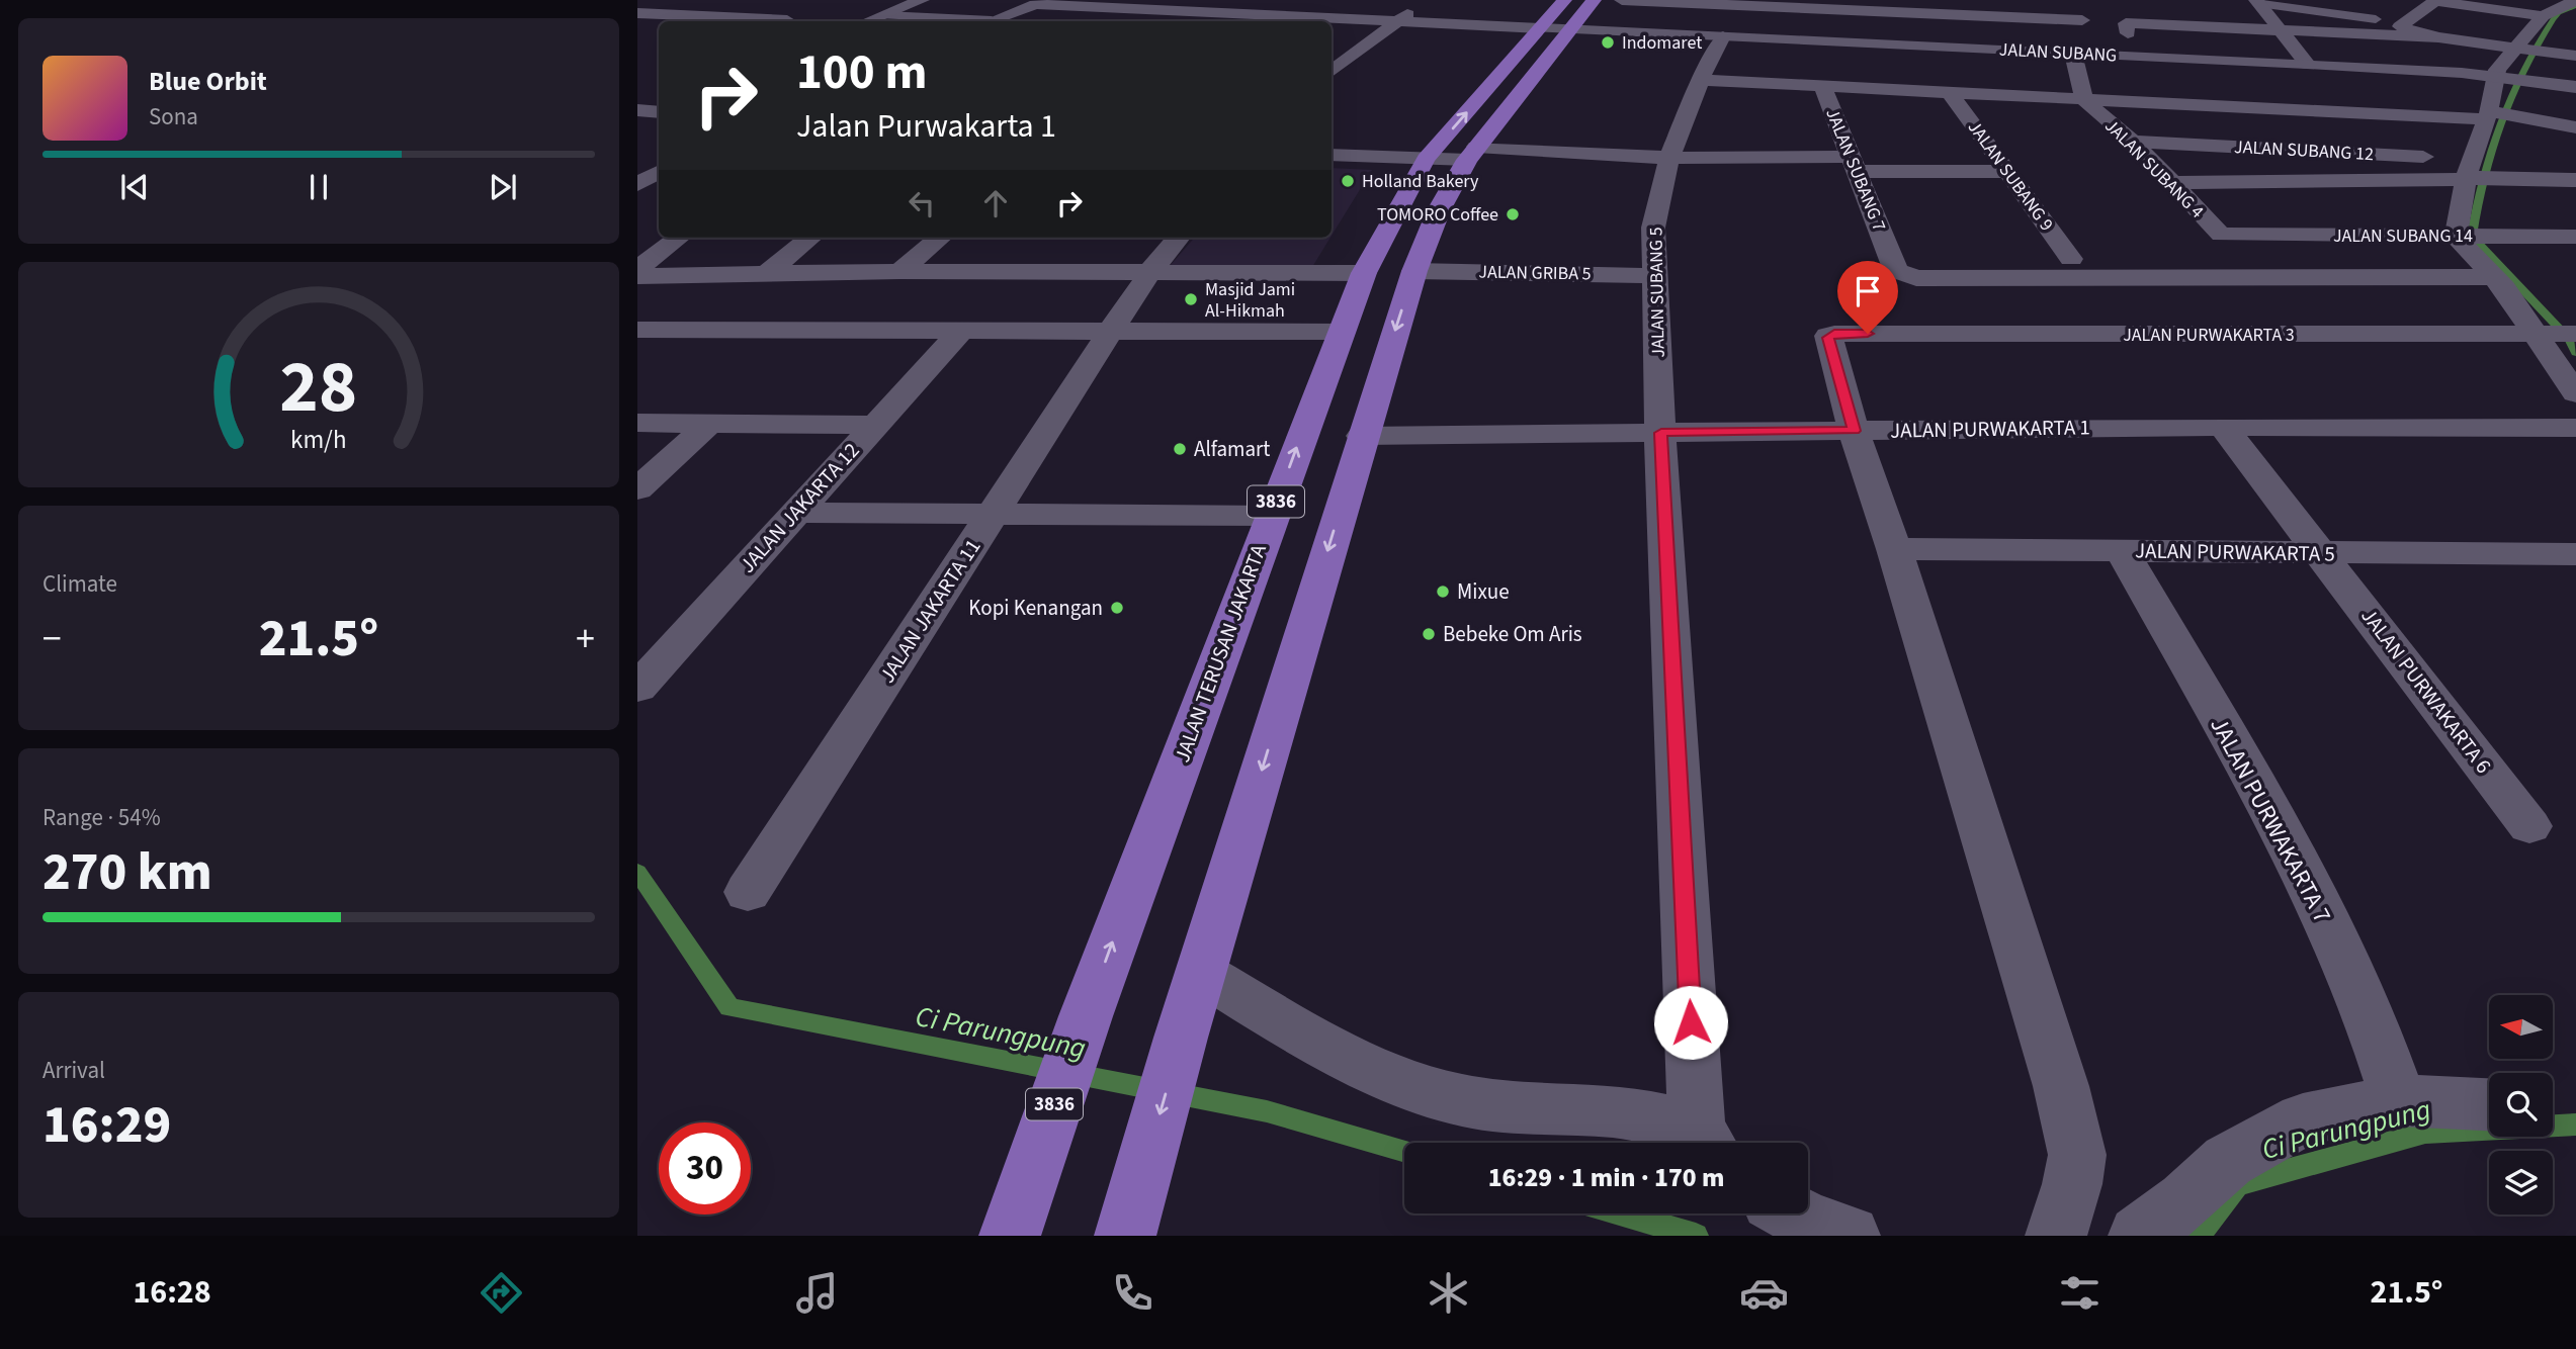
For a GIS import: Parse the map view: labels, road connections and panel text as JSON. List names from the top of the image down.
{
  "streets": {
    "main road": ["3836", "JALAN TERUSAN JAKARTA"],
    "street": [
      "JALAN SUBANG",
      "JALAN SUBANG 12",
      "JALAN SUBANG 4",
      "JALAN SUBANG 7",
      "JALAN SUBANG 9",
      "JALAN SUBANG 14",
      "JALAN GRIBA 5",
      "JALAN SUBANG 5",
      "JALAN PURWAKARTA 3",
      "JALAN PURWAKARTA 1",
      "JALAN JAKARTA 12",
      "JALAN PURWAKARTA 5",
      "JALAN JAKARTA 11",
      "JALAN PURWAKARTA 6",
      "JALAN PURWAKARTA 7"
    ]
  },
  "crossings": [
    ["JALAN SUBANG", "JALAN SUBANG 5"],
    ["JALAN SUBANG", "JALAN TERUSAN JAKARTA"],
    ["JALAN SUBANG 12", "JALAN SUBANG 4"],
    ["JALAN SUBANG 4", "JALAN SUBANG 14"],
    ["JALAN GRIBA 5", "JALAN SUBANG 5"],
    ["JALAN GRIBA 5", "JALAN TERUSAN JAKARTA"],
    ["JALAN SUBANG 5", "JALAN PURWAKARTA 1"],
    ["JALAN PURWAKARTA 3", "JALAN PURWAKARTA 1"],
    ["JALAN PURWAKARTA 1", "JALAN TERUSAN JAKARTA"],
    ["JALAN PURWAKARTA 1", "JALAN PURWAKARTA 6"],
    ["JALAN PURWAKARTA 5", "JALAN PURWAKARTA 6"],
    ["JALAN PURWAKARTA 5", "JALAN PURWAKARTA 7"]
  ],
  "water": ["Ci Parungpung"],
  "places": [
    "Indomaret",
    "Holland Bakery",
    "TOMORO Coffee",
    "Masjid Jami Al-Hikmah",
    "Alfamart",
    "Mixue",
    "Kopi Kenangan",
    "Bebeke Om Aris"
  ],
  "north": "left",
  "page": {
    "turn": ["100 m", "Jalan Purwakarta 1"],
    "song": ["Blue Orbit", "Sona"],
    "tile": [
      "Climate",
      ["Range · 54%", "270 km"],
      ["Arrival", "16:29"]
    ],
    "heat": ["−", "21.5°", "+"],
    "limit": "30",
    "trip": "16:29 · 1 min · 170 m",
    "tabs": ["16:28", "21.5°"],
    "gauge": ["28", "km/h"]
  }
}
